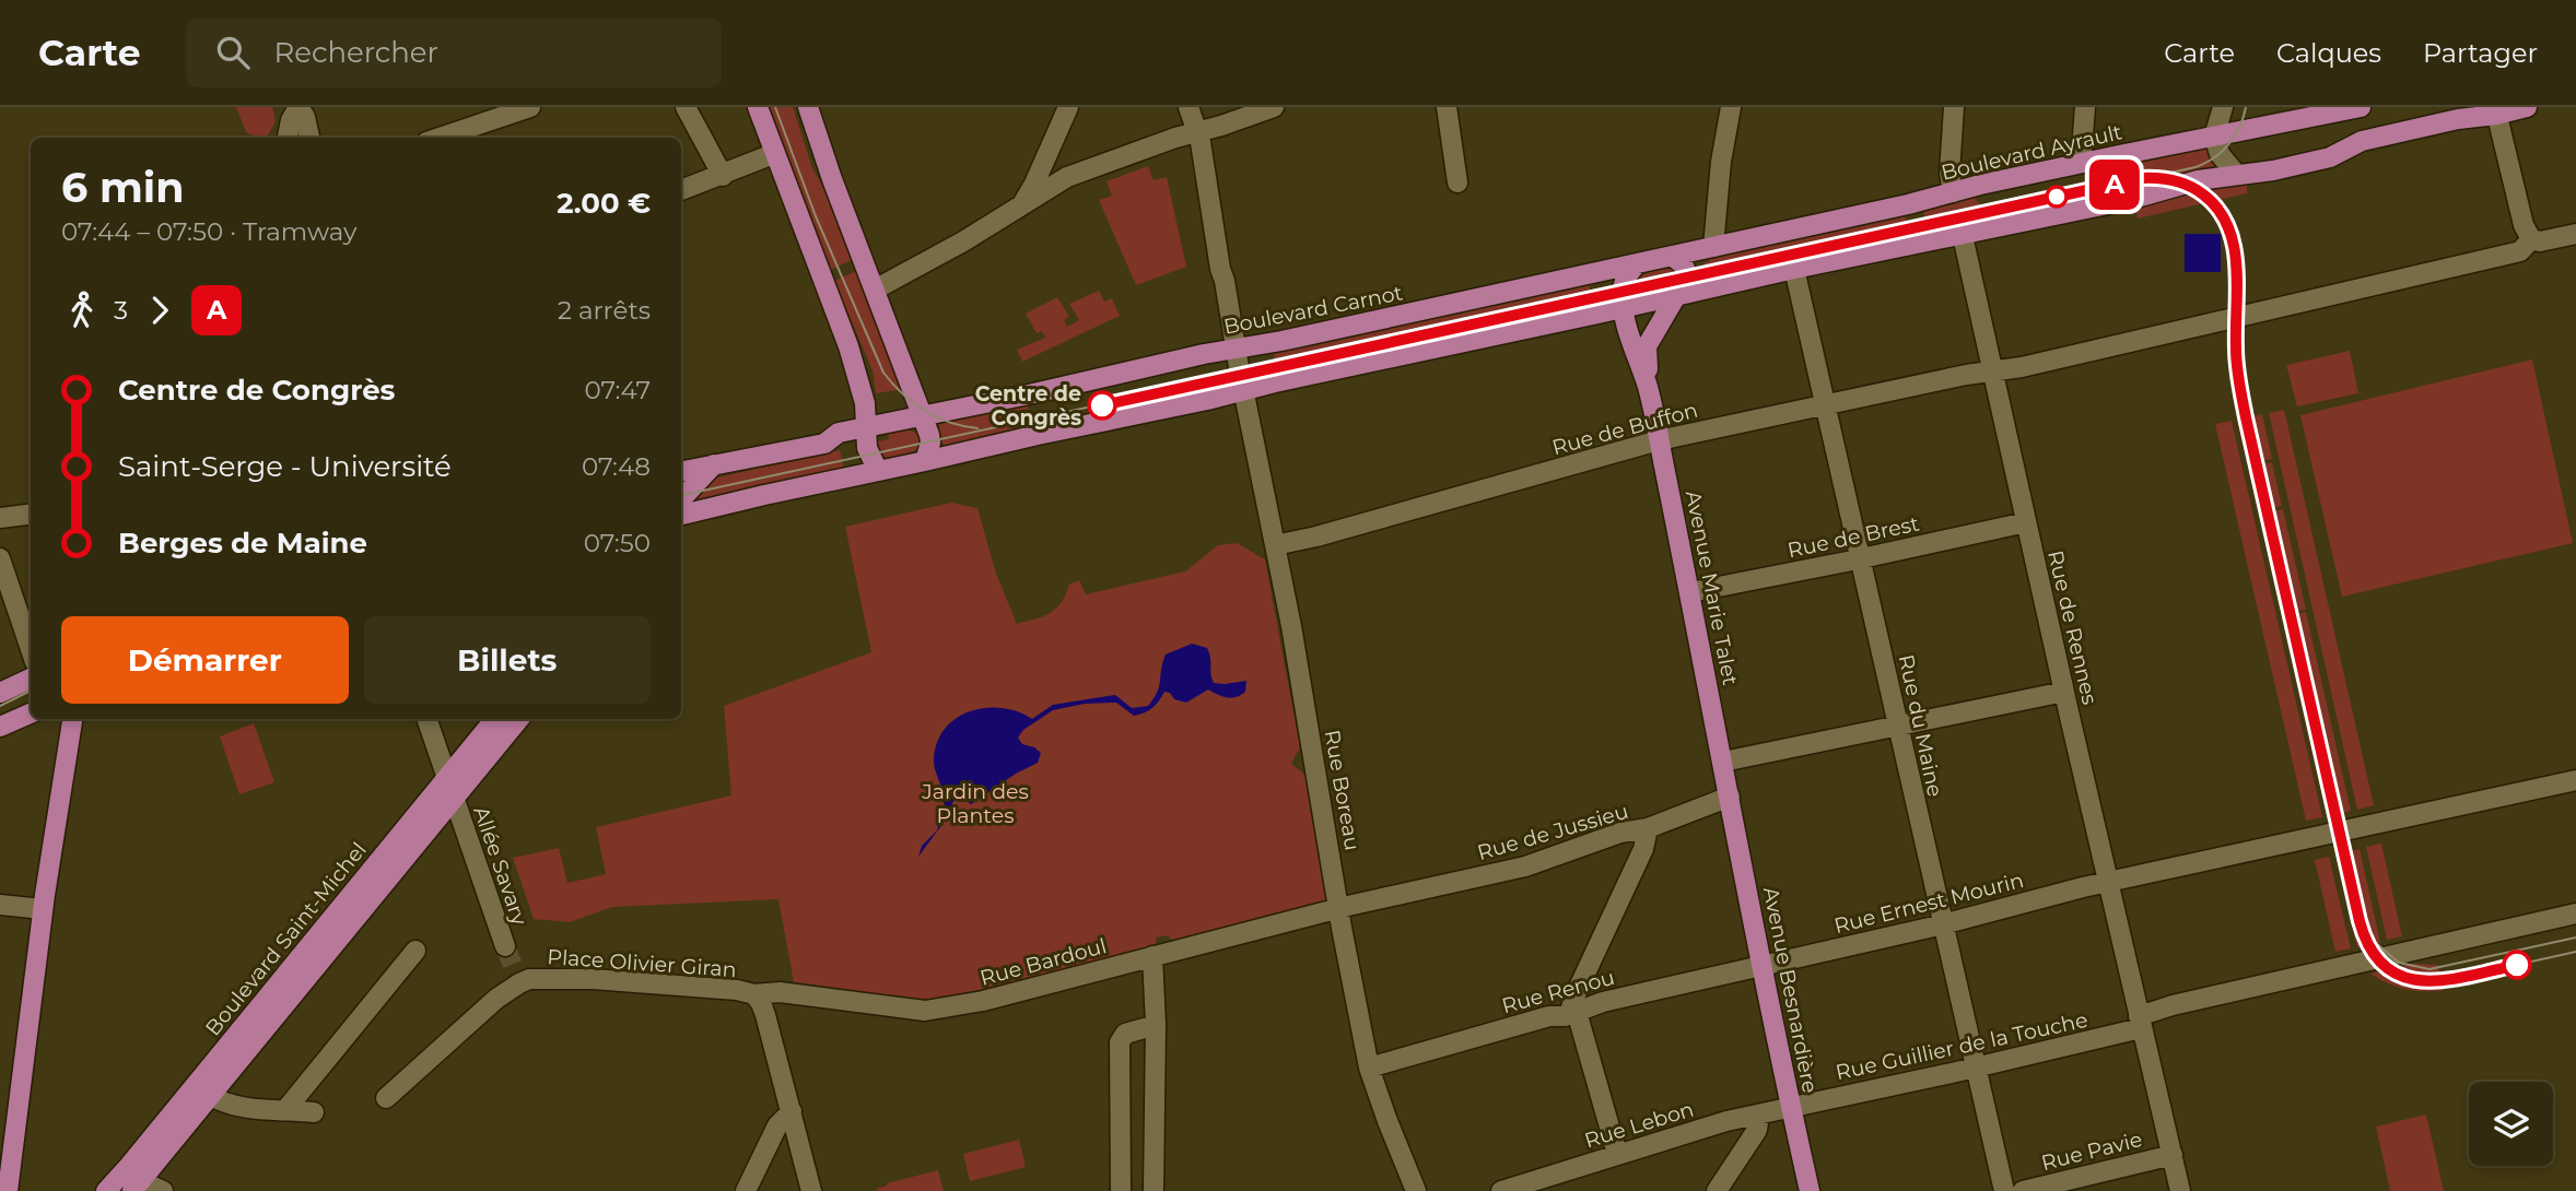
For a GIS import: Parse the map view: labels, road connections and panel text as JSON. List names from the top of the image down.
{
  "streets": {
    "main road": [
      "Boulevard Ayrault",
      "Boulevard Carnot",
      "Avenue Marie Talet",
      "Boulevard Saint-Michel",
      "Avenue Besnardière"
    ],
    "street": [
      "Rue de Buffon",
      "Rue de Brest",
      "Rue de Rennes",
      "Rue du Maine",
      "Rue Boreau",
      "Rue de Jussieu",
      "Allée Savary",
      "Rue Ernest Mourin",
      "Rue Bardoul",
      "Place Olivier Giran",
      "Rue Renou",
      "Rue Guillier de la Touche",
      "Rue Lebon",
      "Rue Pavie"
    ]
  },
  "crossings": [
    ["Boulevard Ayrault", "Boulevard Carnot"],
    ["Boulevard Carnot", "Avenue Marie Talet"],
    ["Boulevard Carnot", "Rue Boreau"],
    ["Rue de Buffon", "Avenue Marie Talet"],
    ["Rue de Buffon", "Rue de Rennes"],
    ["Rue de Buffon", "Rue du Maine"],
    ["Rue de Buffon", "Rue Boreau"],
    ["Rue de Brest", "Avenue Marie Talet"],
    ["Rue de Brest", "Rue de Rennes"],
    ["Rue de Brest", "Rue du Maine"],
    ["Avenue Marie Talet", "Rue de Jussieu"],
    ["Avenue Marie Talet", "Avenue Besnardière"],
    ["Rue de Rennes", "Rue Ernest Mourin"],
    ["Rue de Rennes", "Rue Guillier de la Touche"],
    ["Rue de Rennes", "Rue Pavie"],
    ["Rue du Maine", "Rue Ernest Mourin"],
    ["Rue du Maine", "Rue Guillier de la Touche"],
    ["Rue Boreau", "Rue de Jussieu"],
    ["Rue Boreau", "Rue Bardoul"],
    ["Rue Boreau", "Rue Renou"],
    ["Rue de Jussieu", "Rue Bardoul"],
    ["Rue de Jussieu", "Avenue Besnardière"],
    ["Allée Savary", "Boulevard Saint-Michel"],
    ["Rue Ernest Mourin", "Avenue Besnardière"],
    ["Rue Ernest Mourin", "Rue Renou"],
    ["Rue Bardoul", "Place Olivier Giran"],
    ["Avenue Besnardière", "Rue Renou"],
    ["Avenue Besnardière", "Rue Guillier de la Touche"],
    ["Avenue Besnardière", "Rue Lebon"],
    ["Rue Guillier de la Touche", "Rue Lebon"]
  ],
  "parks": ["Jardin des Plantes"],
  "places": ["Centre de Congrès"],
  "lines": ["tram line A"],
  "page": {
    "header": "Carte",
    "search": "Rechercher",
    "nav": ["Carte", "Calques", "Partager"],
    "on_map": "A",
    "heading": ["6 min", "07:44 – 07:50 · Tramway", "2.00 €"],
    "legs": ["3", "A", "2 arrêts"],
    "list": [
      {
        "name": "Centre de Congrès",
        "value": "07:47"
      },
      {
        "name": "Saint-Serge - Université",
        "value": "07:48"
      },
      {
        "name": "Berges de Maine",
        "value": "07:50"
      }
    ],
    "buttons": ["Démarrer", "Billets"]
  }
}
